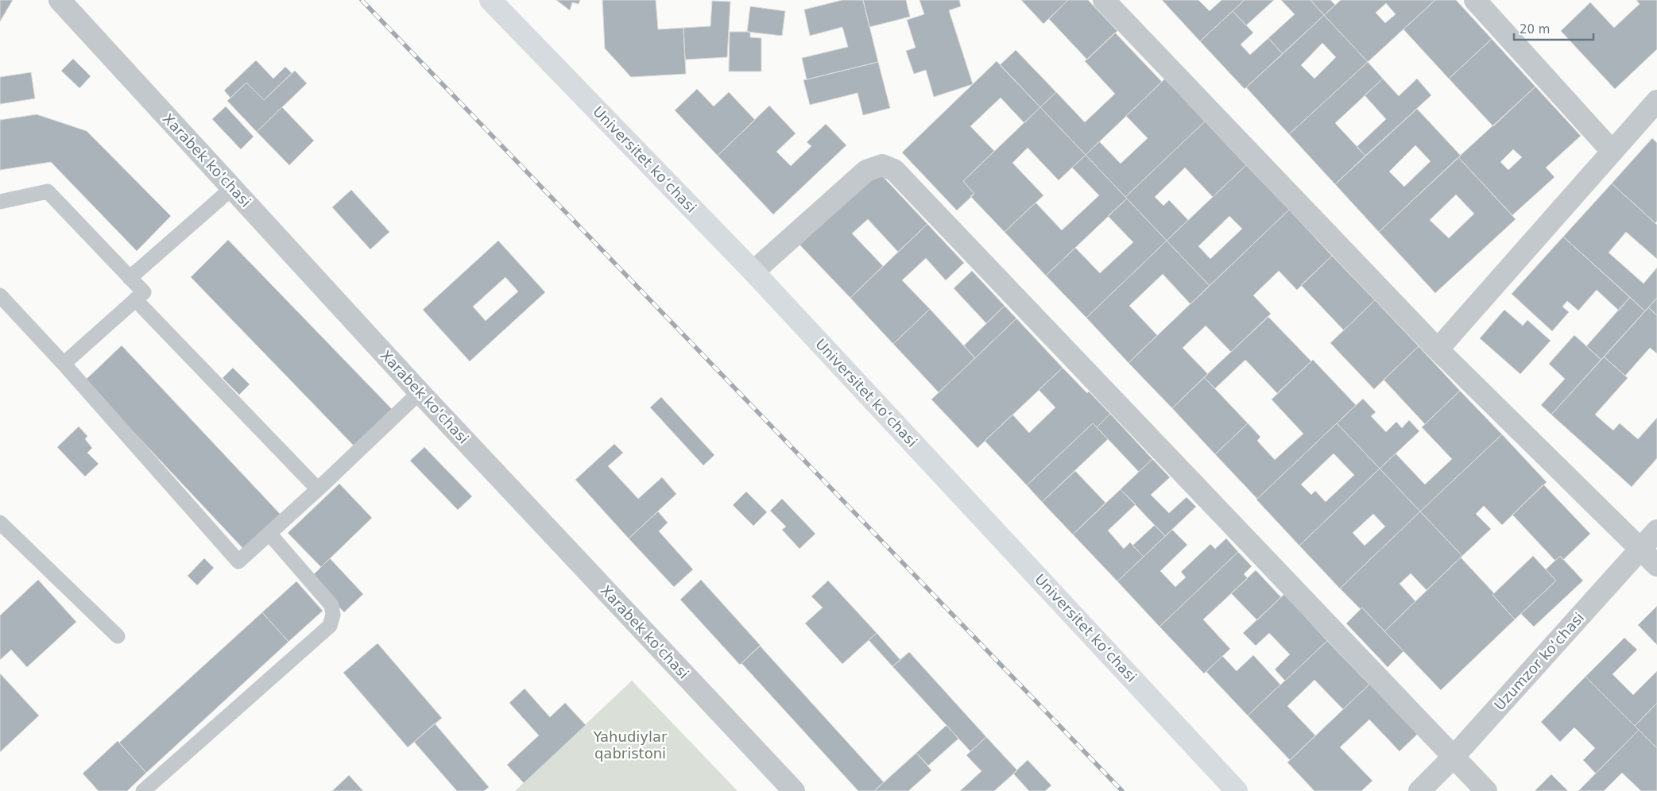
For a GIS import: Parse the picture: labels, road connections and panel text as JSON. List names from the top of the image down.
{
  "streets": {
    "main road": ["Universitet kо‘chasi"],
    "street": ["Xarabek ko'chasi", "Uzumzor koʻchasi"]
  },
  "parks": ["Yahudiylar qabristoni"],
  "scale_bar": "20 m"
}
